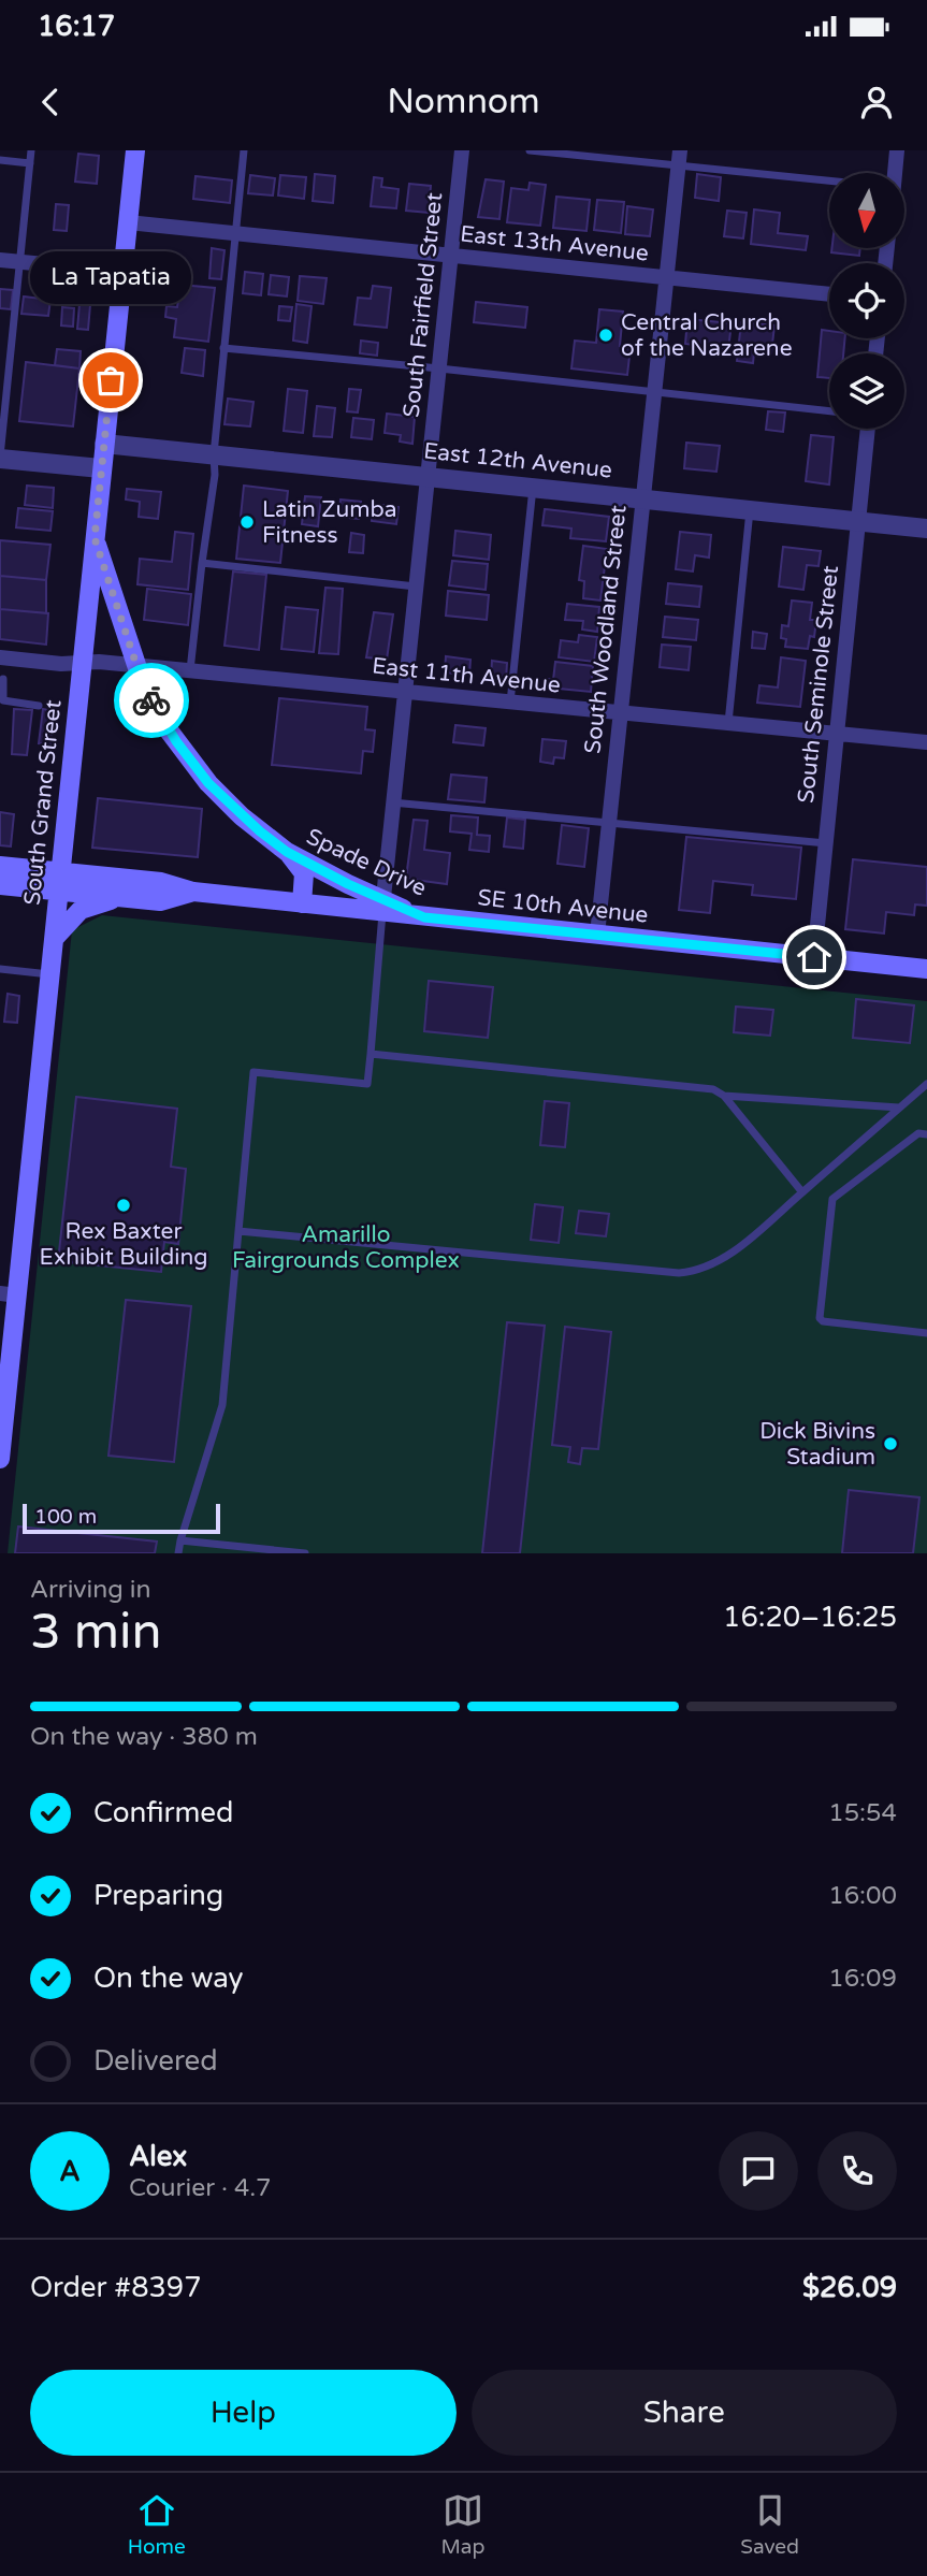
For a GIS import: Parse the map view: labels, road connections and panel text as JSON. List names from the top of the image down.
{
  "streets": {
    "main road": ["South Grand Street", "Spade Drive", "SE 10th Avenue"],
    "street": [
      "East 13th Avenue",
      "South Fairfield Street",
      "East 12th Avenue",
      "South Woodland Street",
      "East 11th Avenue",
      "South Seminole Street"
    ]
  },
  "crossings": [
    ["East 13th Avenue", "South Fairfield Street"],
    ["East 13th Avenue", "South Woodland Street"],
    ["East 13th Avenue", "South Grand Street"],
    ["South Fairfield Street", "East 12th Avenue"],
    ["South Fairfield Street", "East 11th Avenue"],
    ["South Fairfield Street", "Spade Drive"],
    ["East 12th Avenue", "South Woodland Street"],
    ["East 12th Avenue", "South Seminole Street"],
    ["East 12th Avenue", "South Grand Street"],
    ["South Woodland Street", "East 11th Avenue"],
    ["South Woodland Street", "SE 10th Avenue"],
    ["East 11th Avenue", "South Seminole Street"],
    ["East 11th Avenue", "South Grand Street"],
    ["East 11th Avenue", "Spade Drive"],
    ["South Seminole Street", "SE 10th Avenue"],
    ["South Grand Street", "Spade Drive"],
    ["Spade Drive", "SE 10th Avenue"]
  ],
  "parks": ["Amarillo Fairgrounds Complex"],
  "places": [
    "Central Church of the Nazarene",
    "La Tapatia",
    "Latin Zumba Fitness",
    "Rex Baxter Exhibit Building",
    "Dick Bivins Stadium"
  ],
  "scale_bar": "100 m",
  "north": "bottom",
  "page": {
    "status": "16:17",
    "header": "Nomnom",
    "bubble": "La Tapatia",
    "scale": "100 m",
    "heading": ["3 min", "Arriving in", "16:20–16:25"],
    "panel": [
      "Alex",
      "Courier · 4.7",
      "Order #8397",
      "$26.09"
    ],
    "bar": "On the way · 380 m",
    "list": [
      ["Confirmed", "15:54"],
      ["Preparing", "16:00"],
      ["On the way", "16:09"],
      "Delivered"
    ],
    "round": "A",
    "buttons": ["Help", "Share"],
    "tabs": ["Home", "Map", "Saved"]
  }
}
